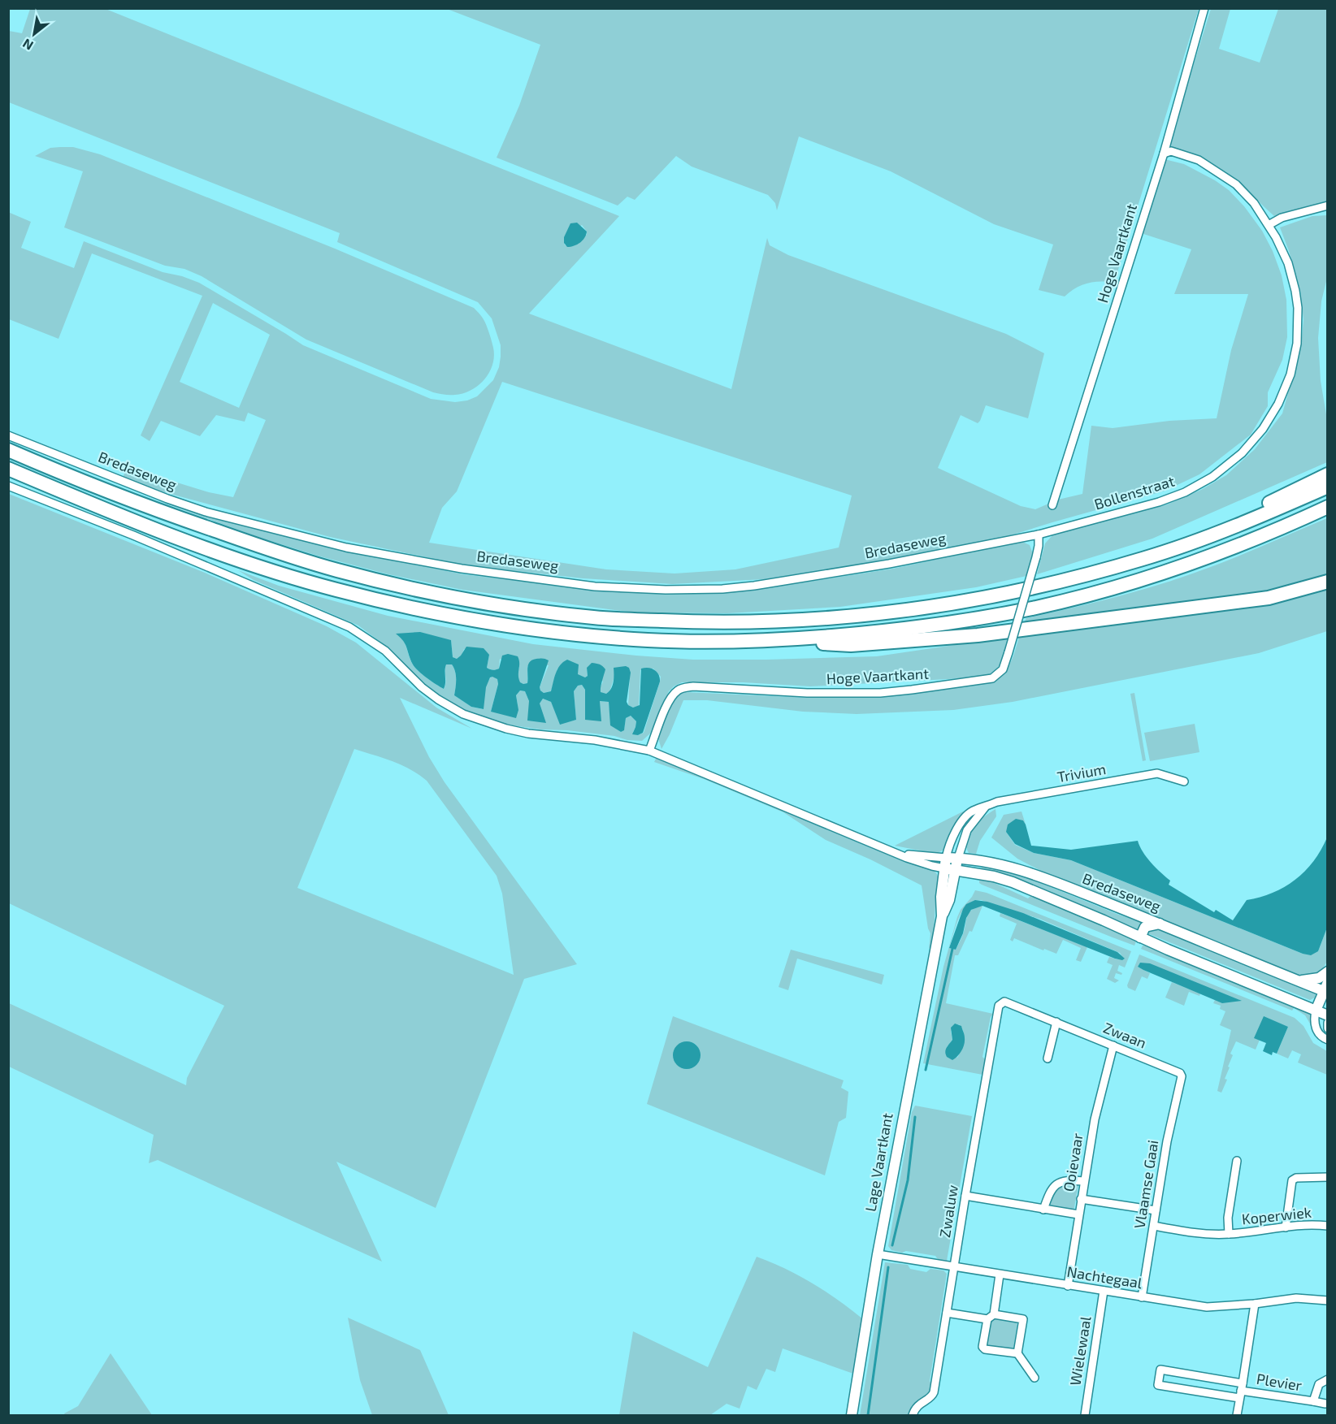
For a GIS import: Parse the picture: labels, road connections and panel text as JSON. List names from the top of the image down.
{
  "streets": {
    "street": [
      "Hoge Vaartkant",
      "Bredaseweg",
      "Bollenstraat",
      "Trivium",
      "Zwaan",
      "Lage Vaartkant",
      "Ooievaar",
      "Vlaamse Gaai",
      "Zwaluw",
      "Koperwiek",
      "Nachtegaal",
      "Wielewaal",
      "Plevier"
    ]
  },
  "crossings": [
    ["Hoge Vaartkant", "Bredaseweg"],
    ["Hoge Vaartkant", "Bollenstraat"],
    ["Bredaseweg", "Bollenstraat"],
    ["Bredaseweg", "Trivium"],
    ["Bredaseweg", "Lage Vaartkant"],
    ["Trivium", "Lage Vaartkant"],
    ["Zwaan", "Ooievaar"],
    ["Zwaan", "Vlaamse Gaai"],
    ["Zwaan", "Zwaluw"],
    ["Lage Vaartkant", "Nachtegaal"],
    ["Ooievaar", "Nachtegaal"],
    ["Vlaamse Gaai", "Koperwiek"],
    ["Vlaamse Gaai", "Nachtegaal"],
    ["Zwaluw", "Nachtegaal"],
    ["Nachtegaal", "Wielewaal"]
  ],
  "north": "bottom left"
}
